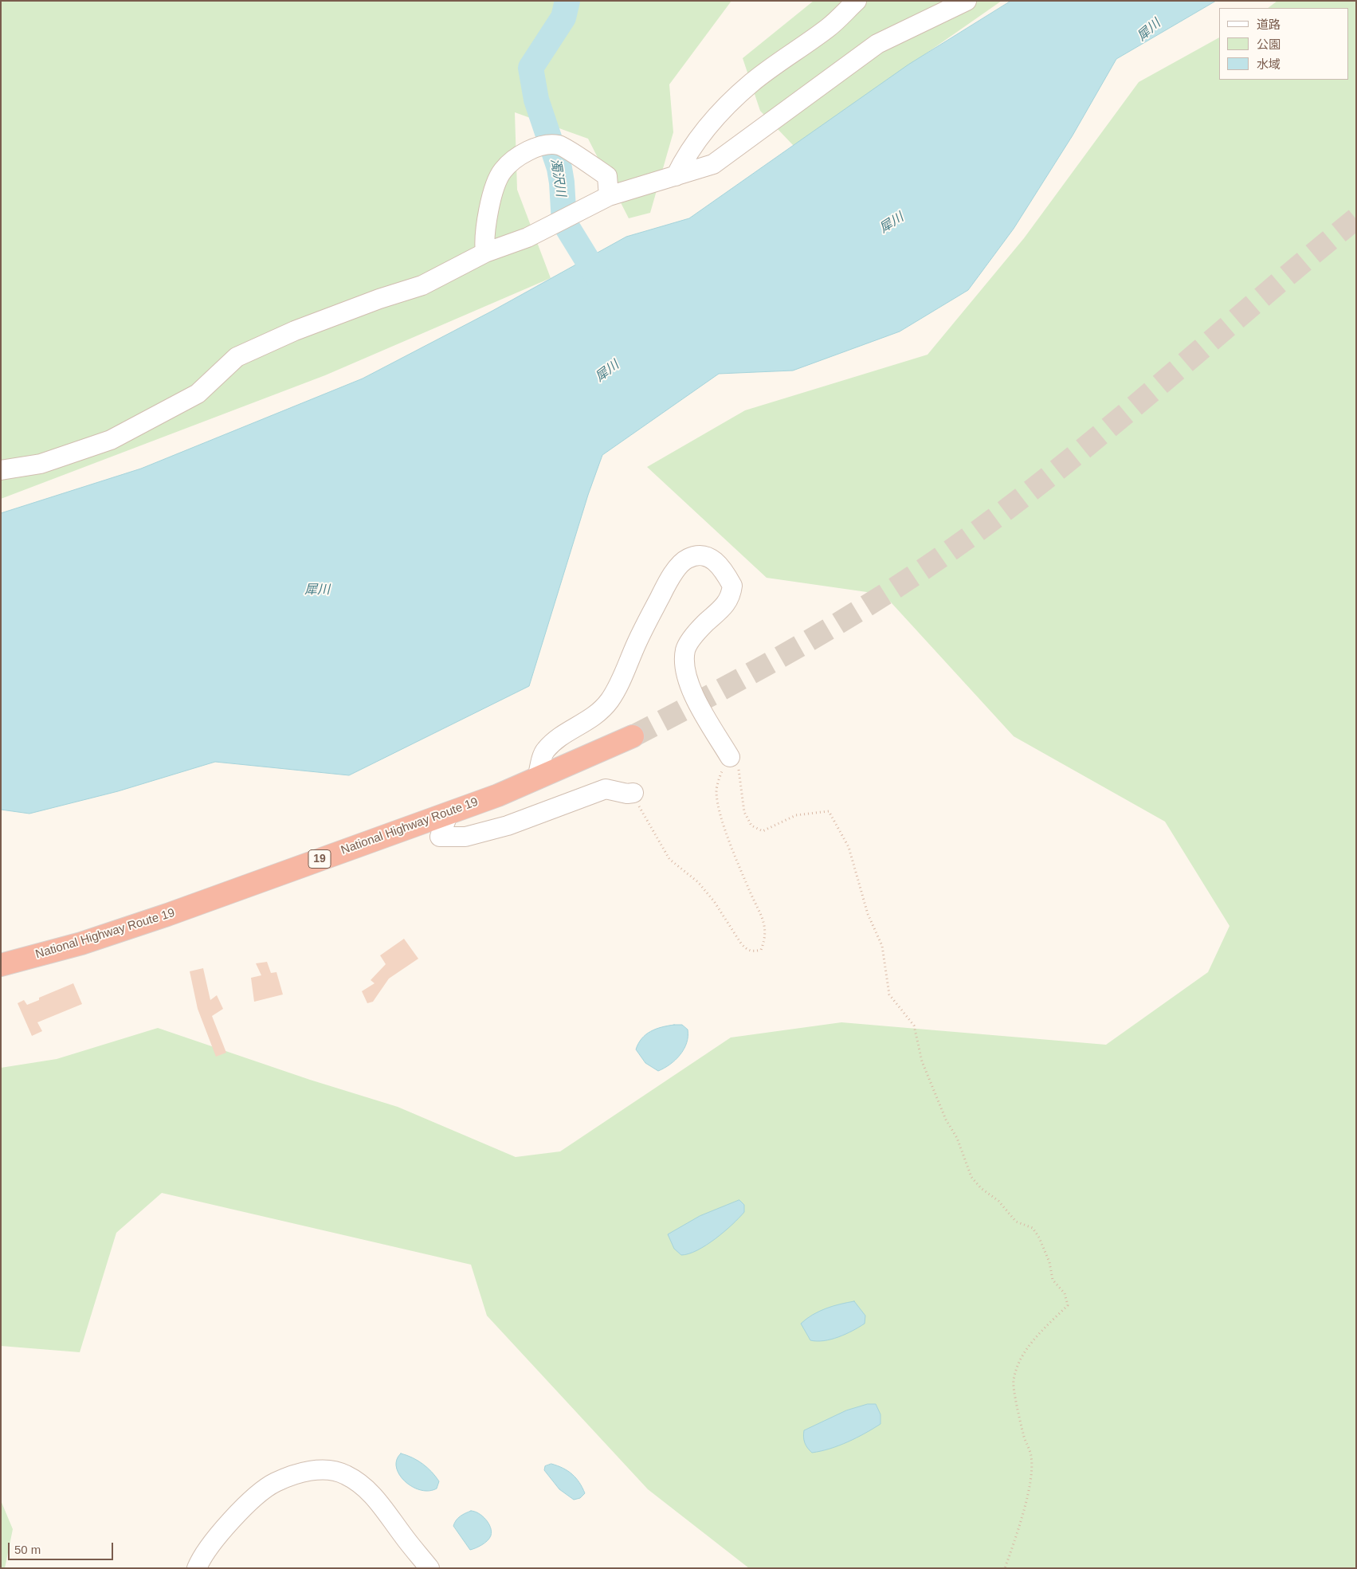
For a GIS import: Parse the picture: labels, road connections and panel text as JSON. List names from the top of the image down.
{
  "streets": {
    "highway": ["National Highway Route 19", "19"]
  },
  "water": ["犀川", "濁沢川"],
  "legend": ["道路", "公園", "水域"],
  "scale_bar": "50 m"
}
